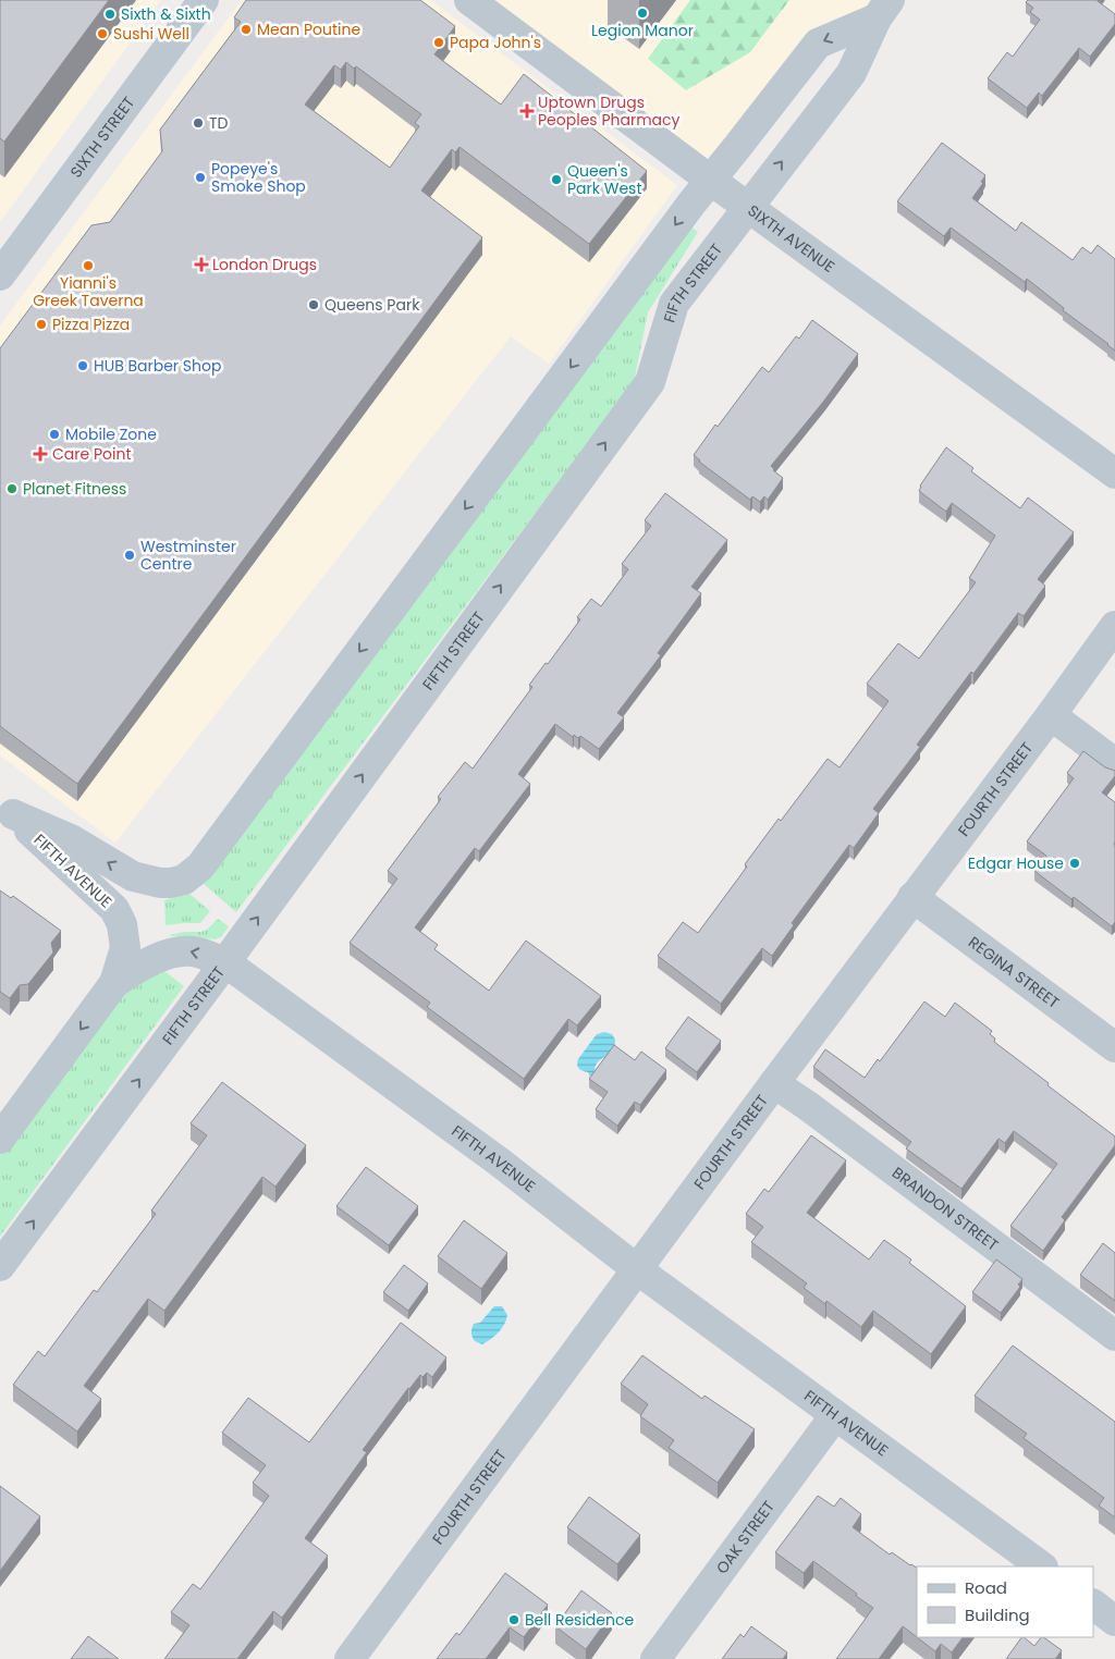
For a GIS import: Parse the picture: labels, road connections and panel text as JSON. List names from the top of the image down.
{
  "streets": {
    "street": [
      "SIXTH STREET",
      "SIXTH AVENUE",
      "FIFTH STREET",
      "FOURTH STREET",
      "FIFTH AVENUE",
      "REGINA STREET",
      "BRANDON STREET",
      "OAK STREET"
    ]
  },
  "crossings": [
    ["SIXTH AVENUE", "FIFTH STREET"],
    ["FIFTH STREET", "FIFTH AVENUE"],
    ["FOURTH STREET", "FIFTH AVENUE"],
    ["FOURTH STREET", "REGINA STREET"],
    ["FOURTH STREET", "BRANDON STREET"],
    ["FIFTH AVENUE", "OAK STREET"]
  ],
  "places": {
    "other": [
      "Legion Manor",
      "Sixth & Sixth",
      "Mean Poutine",
      "Sushi Well",
      "Papa John's",
      "TD",
      "Popeye's Smoke Shop",
      "Queen's Park West",
      "Yianni's Greek Taverna",
      "Queens Park",
      "Pizza Pizza",
      "HUB Barber Shop",
      "Mobile Zone",
      "Planet Fitness",
      "Westminster Centre",
      "Edgar House",
      "Bell Residence"
    ],
    "health": ["Uptown Drugs Peoples Pharmacy", "London Drugs", "Care Point"]
  },
  "legend": ["Road", "Building"]
}
